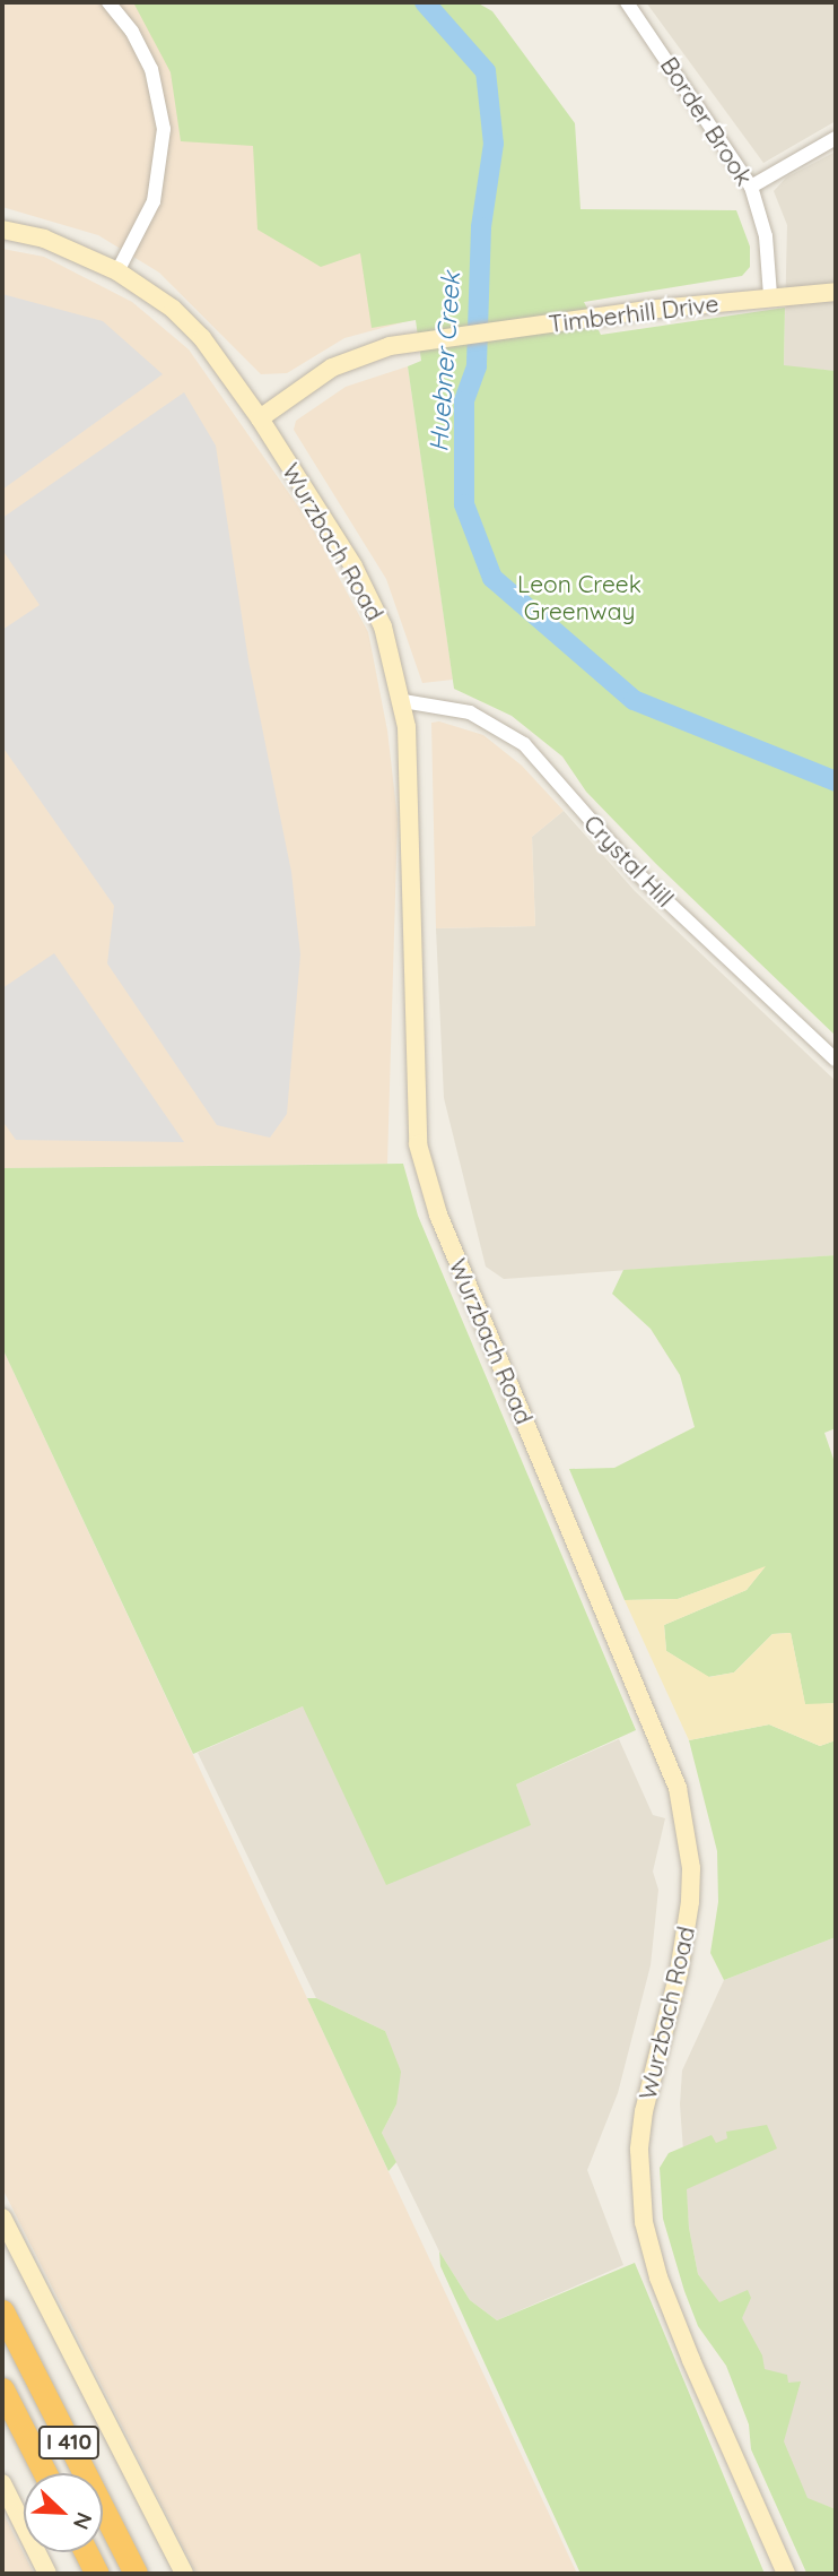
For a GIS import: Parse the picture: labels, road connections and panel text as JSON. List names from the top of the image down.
{
  "streets": {
    "highway": ["I 410"],
    "main road": ["Timberhill Drive", "Wurzbach Road"],
    "street": ["Border Brook", "Crystal Hill"]
  },
  "crossings": [
    ["Border Brook", "Timberhill Drive"],
    ["Timberhill Drive", "Wurzbach Road"],
    ["Wurzbach Road", "Crystal Hill"]
  ],
  "water": ["Huebner Creek"],
  "parks": ["Leon Creek Greenway"],
  "north": "bottom right"
}
